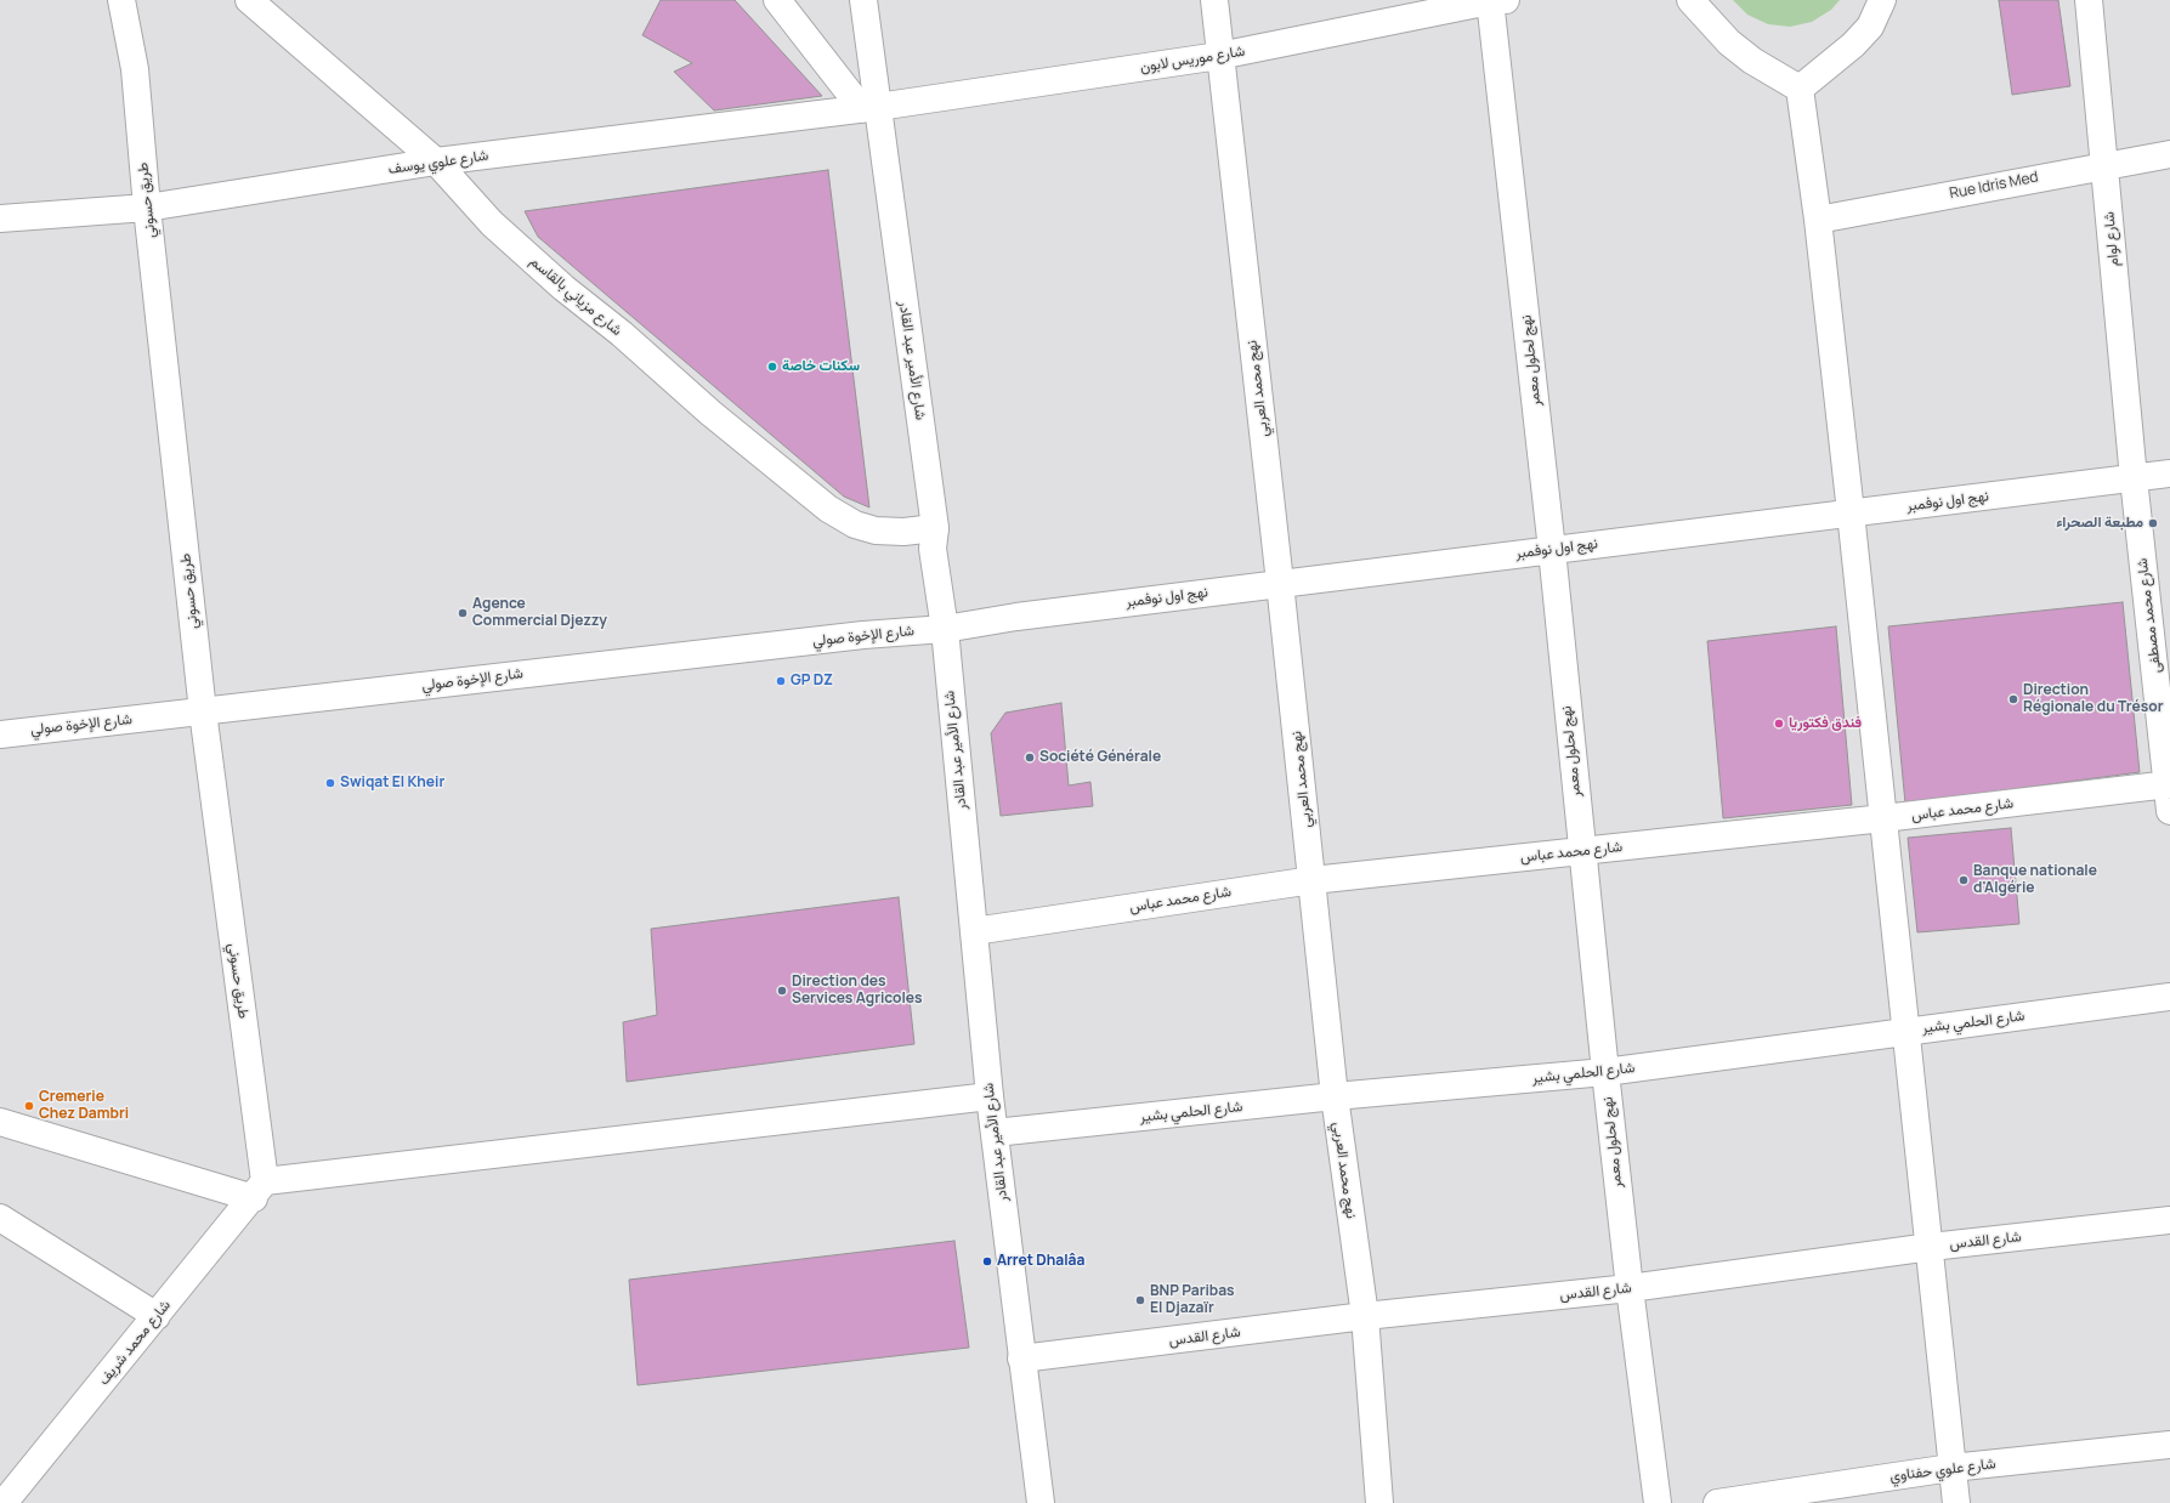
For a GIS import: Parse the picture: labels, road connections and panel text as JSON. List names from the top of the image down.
{
  "streets": {
    "street": [
      "شارع موريس لابون",
      "شارع علوي يوسف",
      "Rue Idris Med",
      "طريق حسوني",
      "شارع لوام",
      "شارع مزياني بالقاسم",
      "شارع الأمير عبد القادر",
      "نهج لحلول معمر",
      "نهج محمد العربي",
      "نهج اول نوفمبر",
      "شارع محمد مصطفى",
      "شارع الإخوة صولي",
      "شارع محمد عباس",
      "شارع الحلمي بشير",
      "شارع القدس",
      "شارع محمد شريف",
      "شارع علوي حفناوي"
    ]
  },
  "crossings": [
    ["شارع موريس لابون", "شارع علوي يوسف"],
    ["شارع موريس لابون", "شارع الأمير عبد القادر"],
    ["شارع موريس لابون", "نهج لحلول معمر"],
    ["شارع موريس لابون", "نهج محمد العربي"],
    ["شارع علوي يوسف", "طريق حسوني"],
    ["شارع علوي يوسف", "شارع مزياني بالقاسم"],
    ["شارع علوي يوسف", "شارع الأمير عبد القادر"],
    ["Rue Idris Med", "شارع لوام"],
    ["طريق حسوني", "شارع الإخوة صولي"],
    ["طريق حسوني", "شارع محمد شريف"],
    ["شارع لوام", "نهج اول نوفمبر"],
    ["شارع لوام", "شارع محمد مصطفى"],
    ["شارع مزياني بالقاسم", "شارع الأمير عبد القادر"],
    ["شارع الأمير عبد القادر", "نهج اول نوفمبر"],
    ["شارع الأمير عبد القادر", "شارع الإخوة صولي"],
    ["شارع الأمير عبد القادر", "شارع محمد عباس"],
    ["شارع الأمير عبد القادر", "شارع الحلمي بشير"],
    ["شارع الأمير عبد القادر", "شارع القدس"],
    ["نهج لحلول معمر", "نهج اول نوفمبر"],
    ["نهج لحلول معمر", "شارع محمد عباس"],
    ["نهج لحلول معمر", "شارع الحلمي بشير"],
    ["نهج لحلول معمر", "شارع القدس"],
    ["نهج محمد العربي", "نهج اول نوفمبر"],
    ["نهج محمد العربي", "شارع محمد عباس"],
    ["نهج محمد العربي", "شارع الحلمي بشير"],
    ["نهج محمد العربي", "شارع القدس"],
    ["نهج اول نوفمبر", "شارع محمد مصطفى"],
    ["نهج اول نوفمبر", "شارع الإخوة صولي"],
    ["شارع محمد مصطفى", "شارع محمد عباس"]
  ],
  "places": [
    "سكنات خاصة",
    "مطبعة الصحراء",
    "Agence Commercial Djezzy",
    "GP DZ",
    "Direction Régionale du Trésor",
    "فندق فكتوريا",
    "Société Générale",
    "Swiqat El Kheir",
    "Banque nationale d'Algérie",
    "Direction des Services Agricoles",
    "Cremerie Chez Dambri",
    "Arret Dhalâa",
    "BNP Paribas El Djazaïr"
  ]
}
